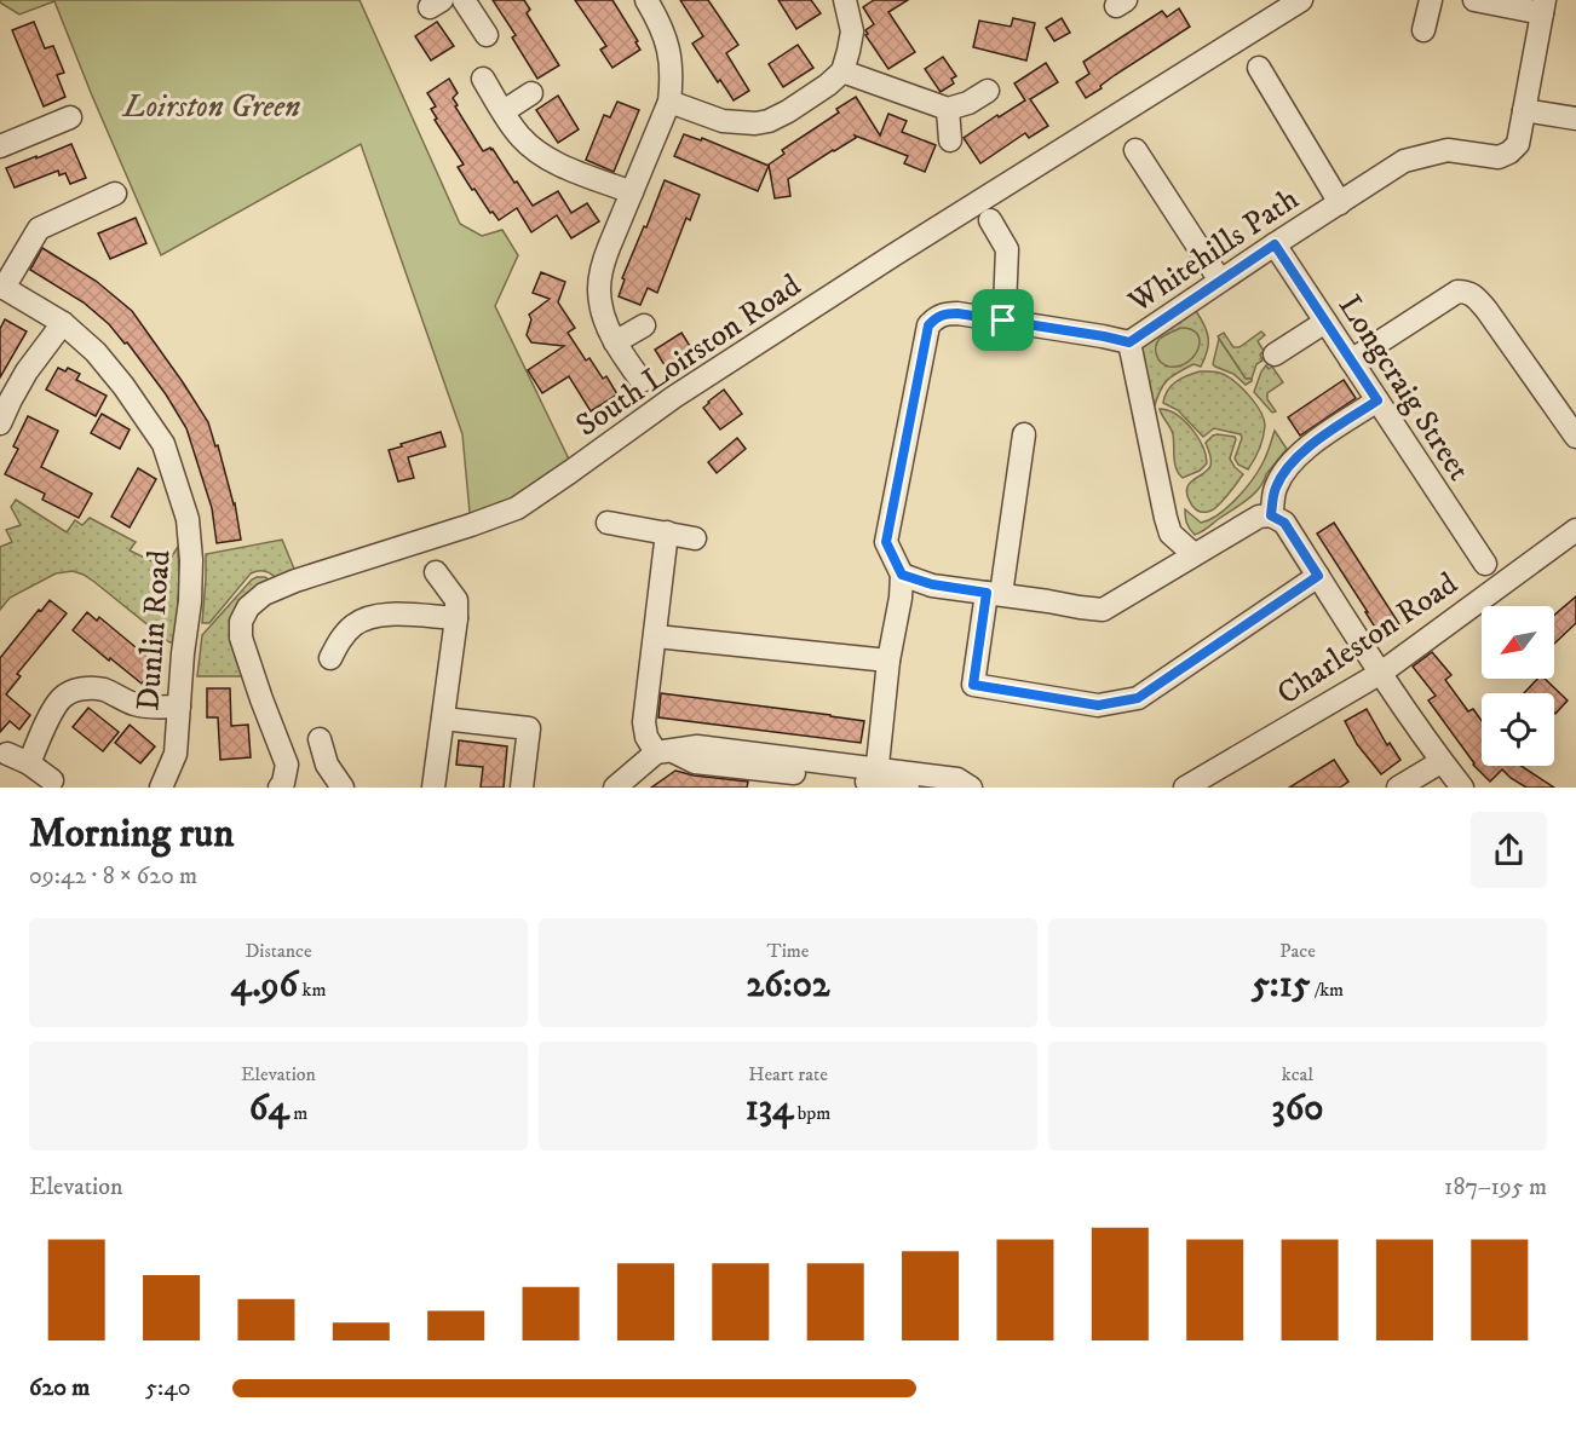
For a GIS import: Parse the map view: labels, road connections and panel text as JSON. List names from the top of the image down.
{
  "streets": {
    "street": [
      "Whitehills Path",
      "South Loirston Road",
      "Longcraig Street",
      "Dunlin Road",
      "Charleston Road"
    ]
  },
  "crossings": [
    ["Whitehills Path", "Longcraig Street"]
  ],
  "parks": ["Loirston Green"],
  "north": "bottom left",
  "page": {
    "heading": ["Morning run", "09:42 · 8 × 620 m"],
    "stats": [
      ["Distance", "4.96 km"],
      ["Time", "26:02"],
      ["Pace", "5:15 /km"],
      ["Elevation", "64 m"],
      ["Heart rate", "134 bpm"],
      ["kcal", "360"]
    ],
    "chart": ["Elevation", "187–195 m"],
    "list": [
      {
        "name": "620 m",
        "note": "5:40"
      }
    ]
  }
}
